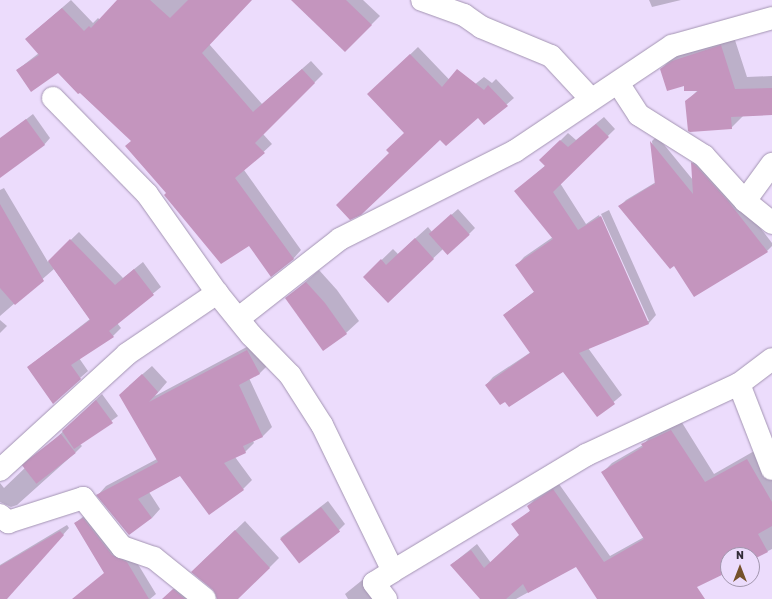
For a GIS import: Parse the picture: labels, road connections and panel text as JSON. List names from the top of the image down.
{
  "north": "top"
}
